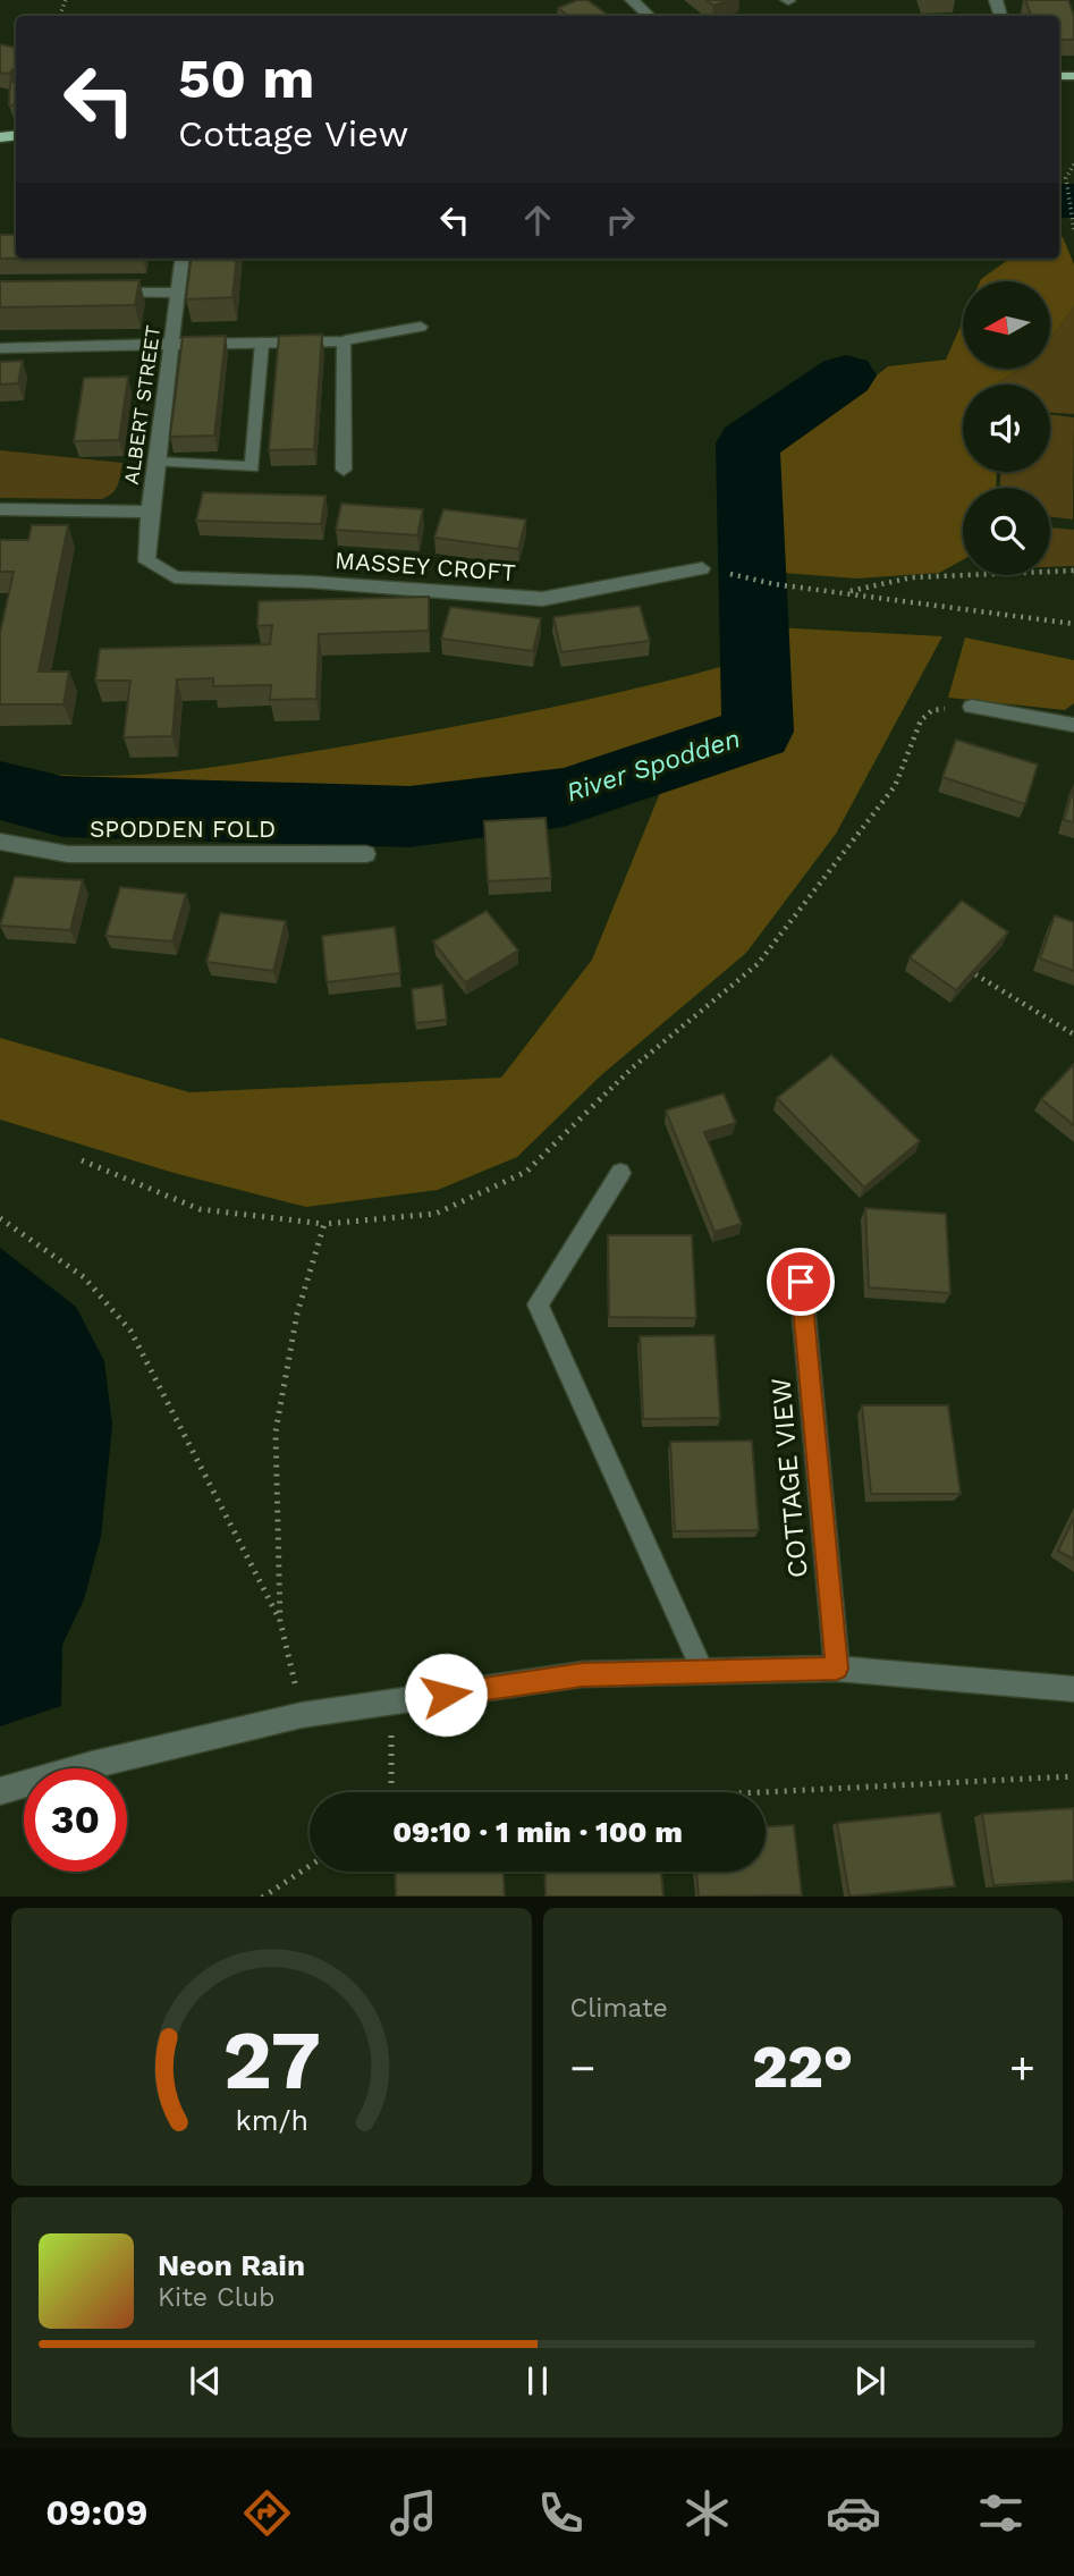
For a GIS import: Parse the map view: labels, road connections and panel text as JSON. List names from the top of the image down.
{
  "streets": {
    "street": [
      "ALBERT STREET",
      "MASSEY CROFT",
      "SPODDEN FOLD",
      "COTTAGE VIEW"
    ]
  },
  "crossings": [
    ["ALBERT STREET", "MASSEY CROFT"]
  ],
  "water": ["River Spodden"],
  "north": "left",
  "page": {
    "turn": ["50 m", "Cottage View"],
    "limit": "30",
    "trip": "09:10 · 1 min · 100 m",
    "tile": "Climate",
    "heat": ["−", "22°", "+"],
    "song": ["Neon Rain", "Kite Club"],
    "tabs": "09:09",
    "gauge": ["27", "km/h"]
  }
}
